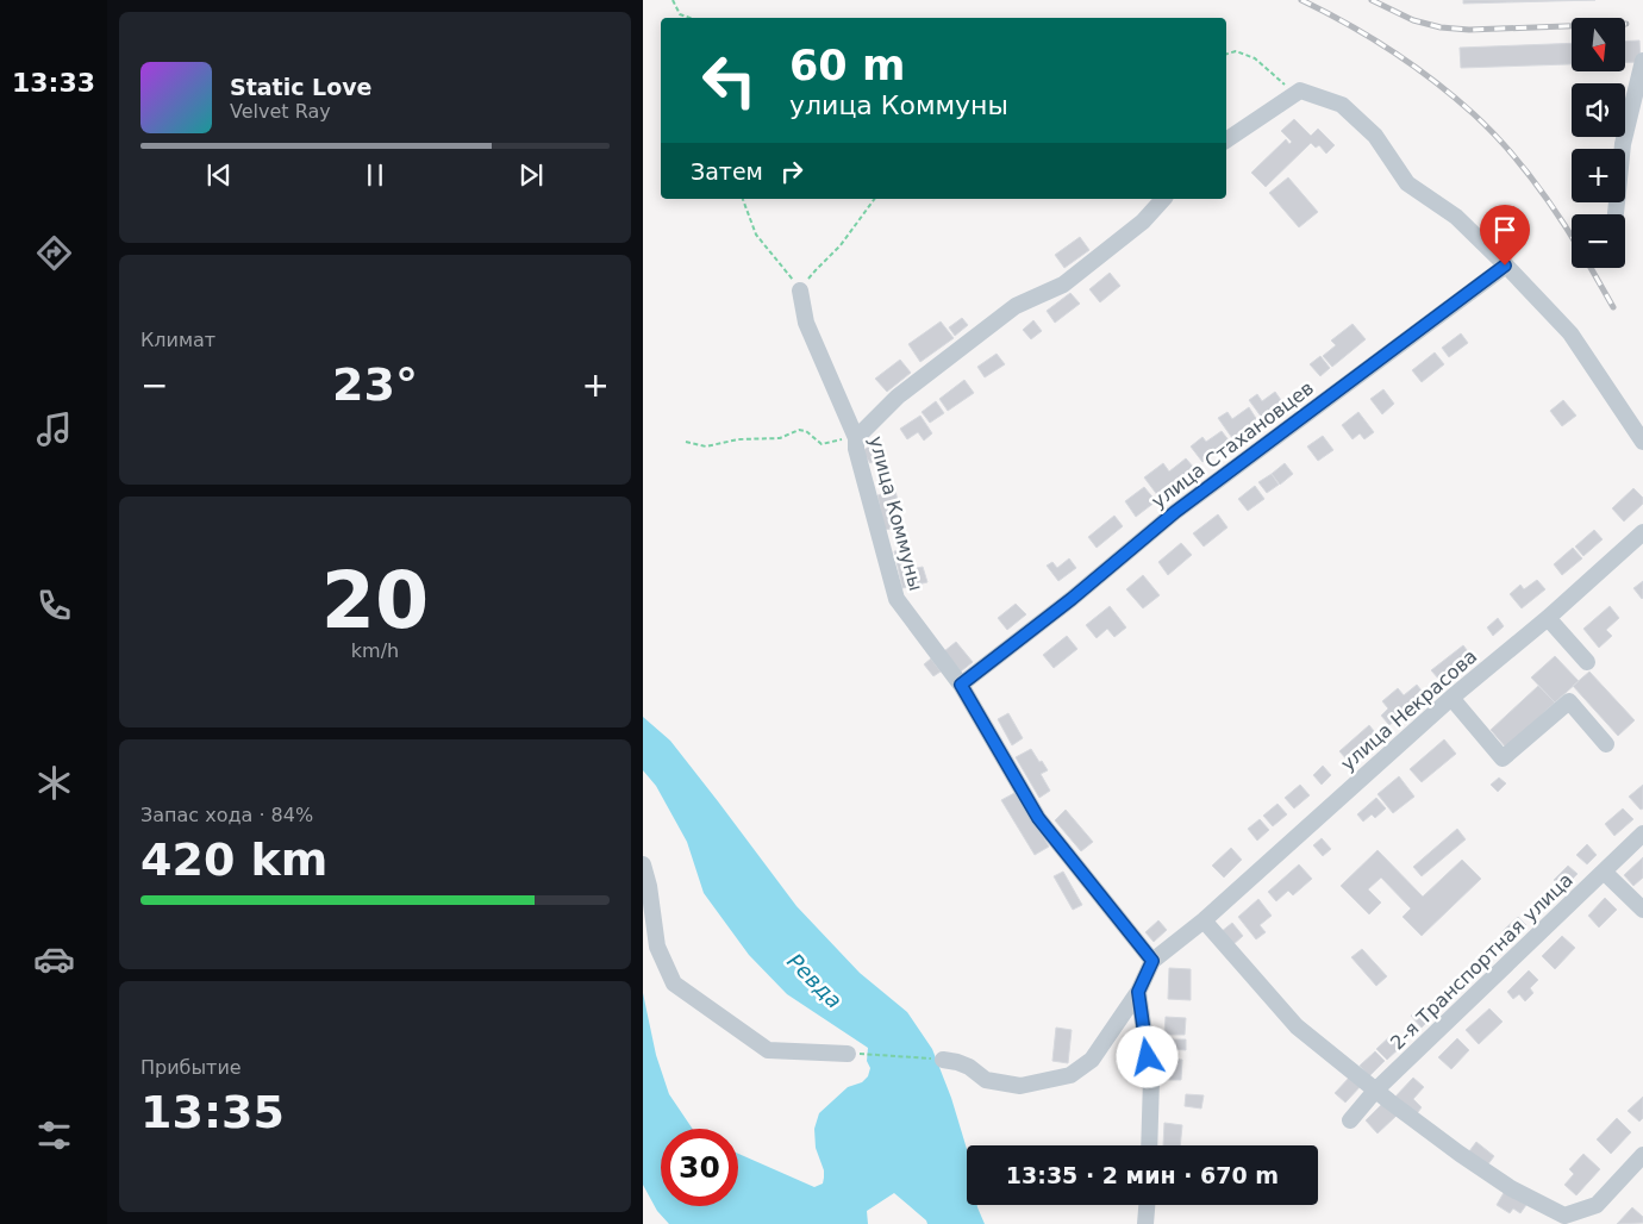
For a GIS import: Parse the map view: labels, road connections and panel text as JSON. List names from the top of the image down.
{
  "streets": {
    "street": [
      "улица Стахановцев",
      "улица Коммуны",
      "улица Некрасова",
      "2-я Транспортная улица"
    ]
  },
  "crossings": [
    ["улица Стахановцев", "улица Коммуны"]
  ],
  "water": ["Ревда"],
  "north": "bottom",
  "page": {
    "tabs": "13:33",
    "map_buttons": ["+", "−"],
    "turn": ["60 m", "улица Коммуны"],
    "song": ["Static Love", "Velvet Ray"],
    "then": "Затем",
    "tile": [
      "Климат",
      ["20", "km/h"],
      ["Запас хода · 84%", "420 km"],
      ["Прибытие", "13:35"]
    ],
    "heat": ["−", "23°", "+"],
    "limit": "30",
    "trip": "13:35 · 2 мин · 670 m"
  }
}
